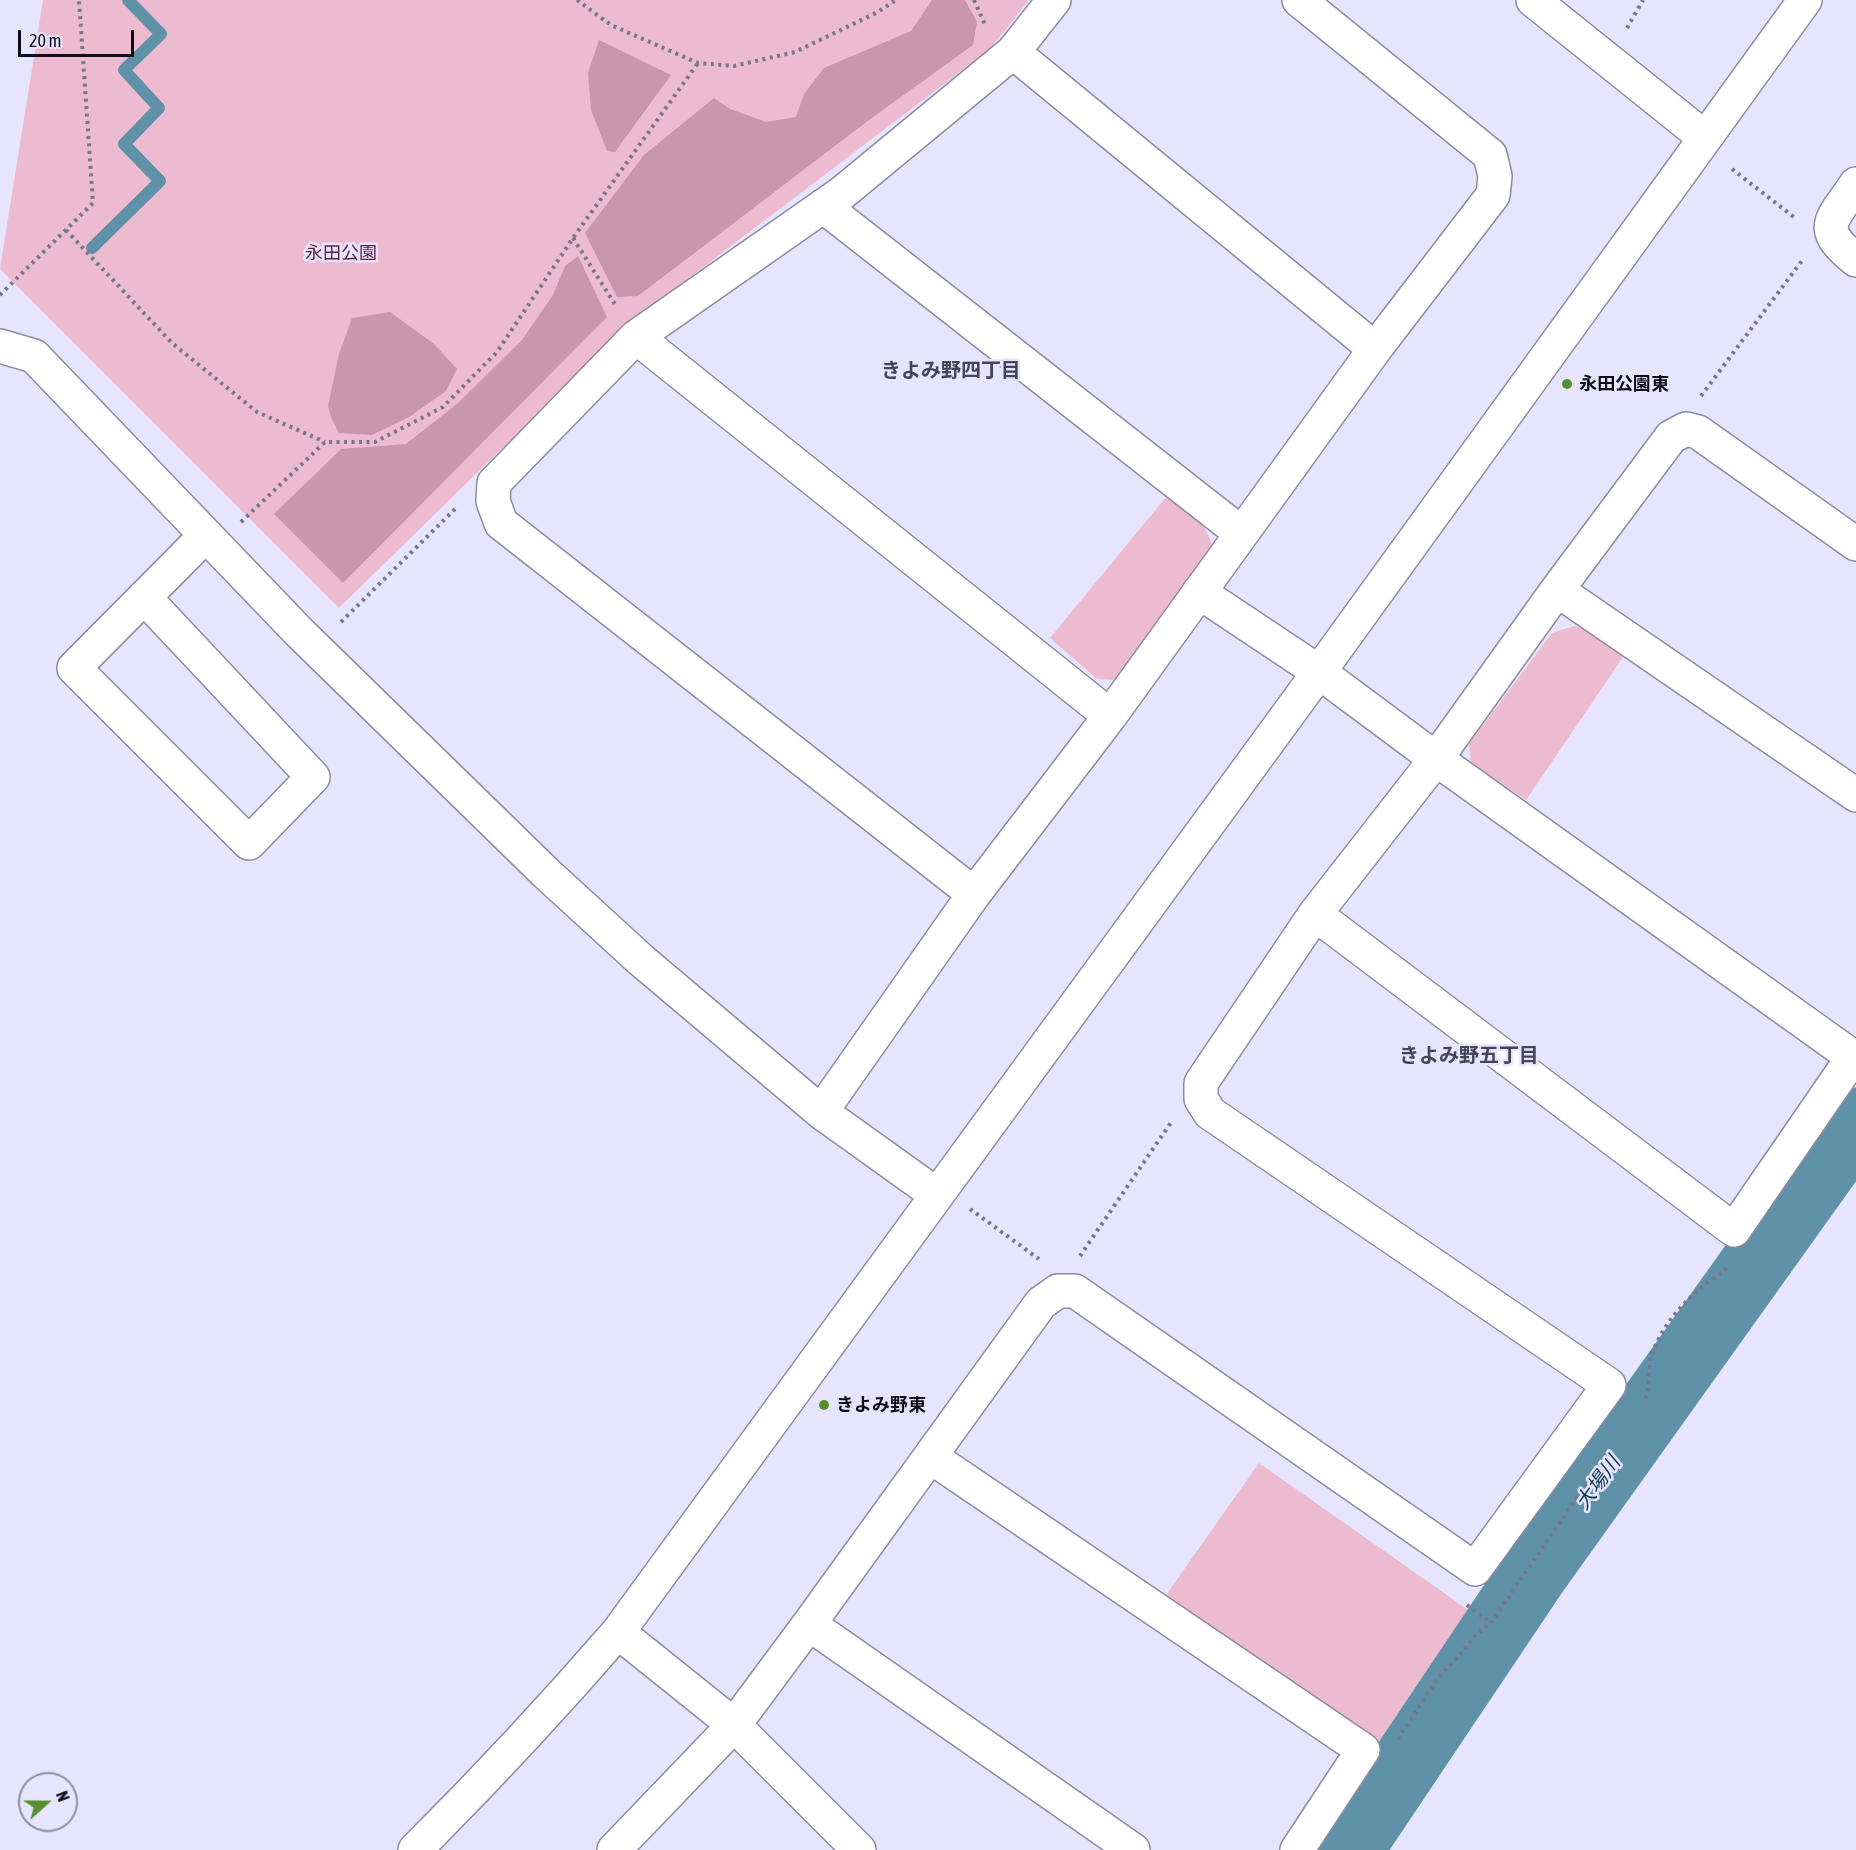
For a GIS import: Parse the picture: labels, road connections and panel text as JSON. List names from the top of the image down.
{
  "districts": ["きよみ野四丁目", "きよみ野五丁目"],
  "water": ["大場川"],
  "parks": ["永田公園"],
  "places": ["永田公園東", "きよみ野東"],
  "scale_bar": "20 m",
  "north": "right"
}
